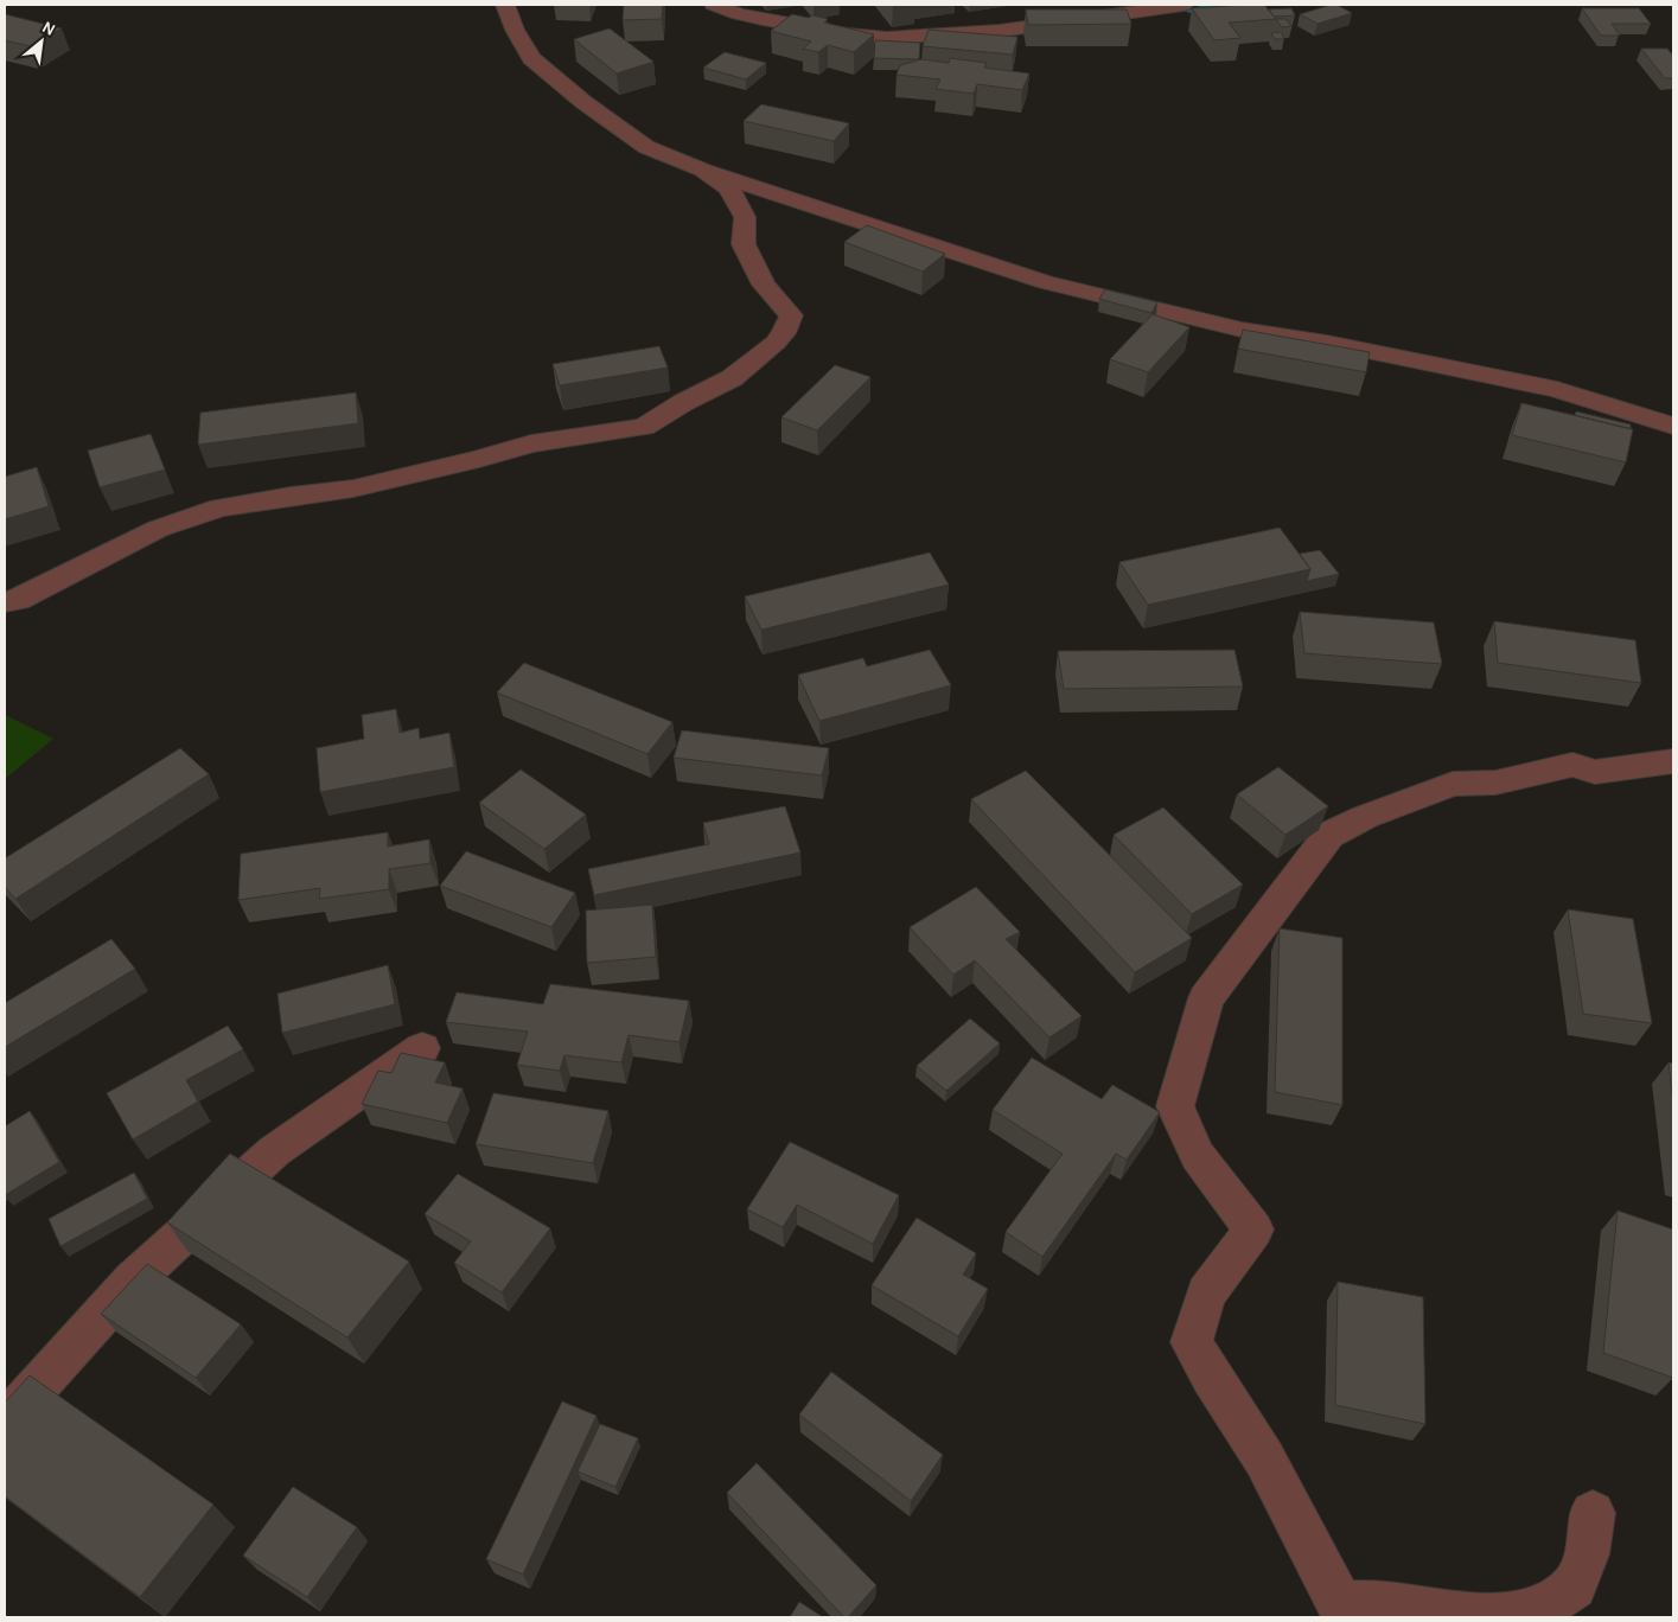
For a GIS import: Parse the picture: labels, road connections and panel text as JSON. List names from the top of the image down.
{
  "north": "top right"
}
